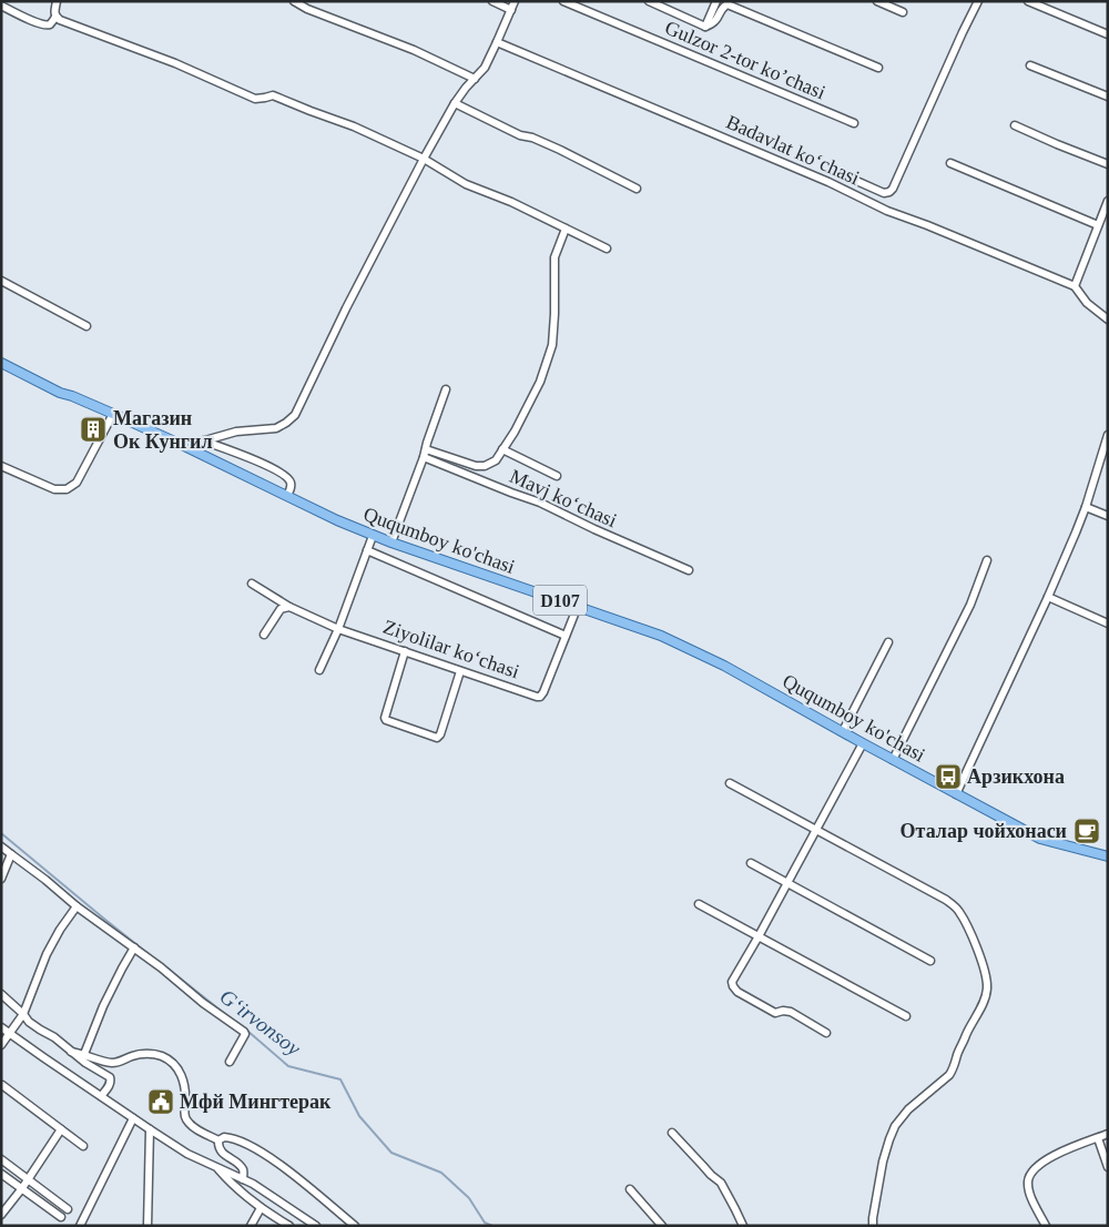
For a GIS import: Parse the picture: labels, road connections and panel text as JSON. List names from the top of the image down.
{
  "streets": {
    "main road": ["Ququmboy ko'chasi", "D107"],
    "street": [
      "Gulzor 2-tor koʼchasi",
      "Badavlat koʻchasi",
      "Mavj koʻchasi",
      "Ziyolilar koʻchasi"
    ]
  },
  "water": ["G‘irvonsoy"],
  "places": {
    "building": ["Магазин Ок Кунгил"],
    "bus stop": ["Арзикхона"],
    "cafe": ["Оталар чойхонаси"],
    "public building": ["Мфй Мингтерак"]
  }
}
